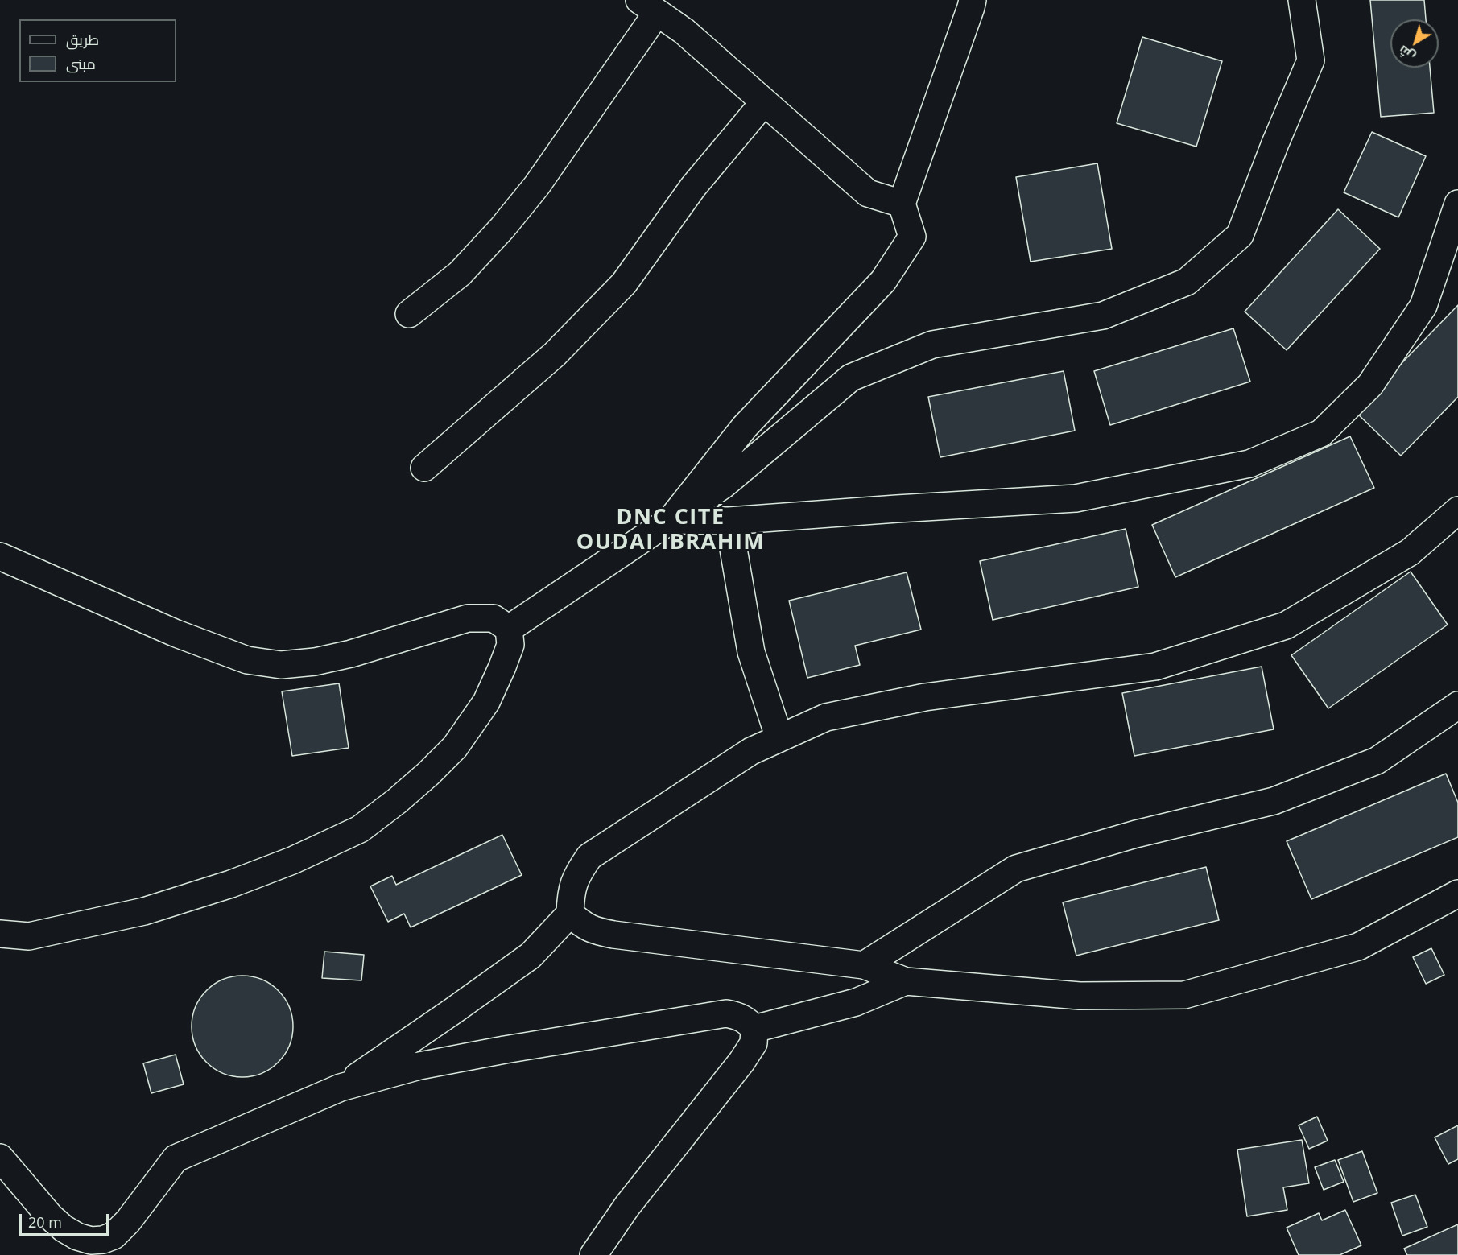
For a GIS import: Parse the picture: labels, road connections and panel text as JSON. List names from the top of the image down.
{
  "districts": ["DNC CITÉ OUDAI IBRAHIM"],
  "legend": ["طريق", "مبنى"],
  "scale_bar": "20 m",
  "north": "bottom left"
}
